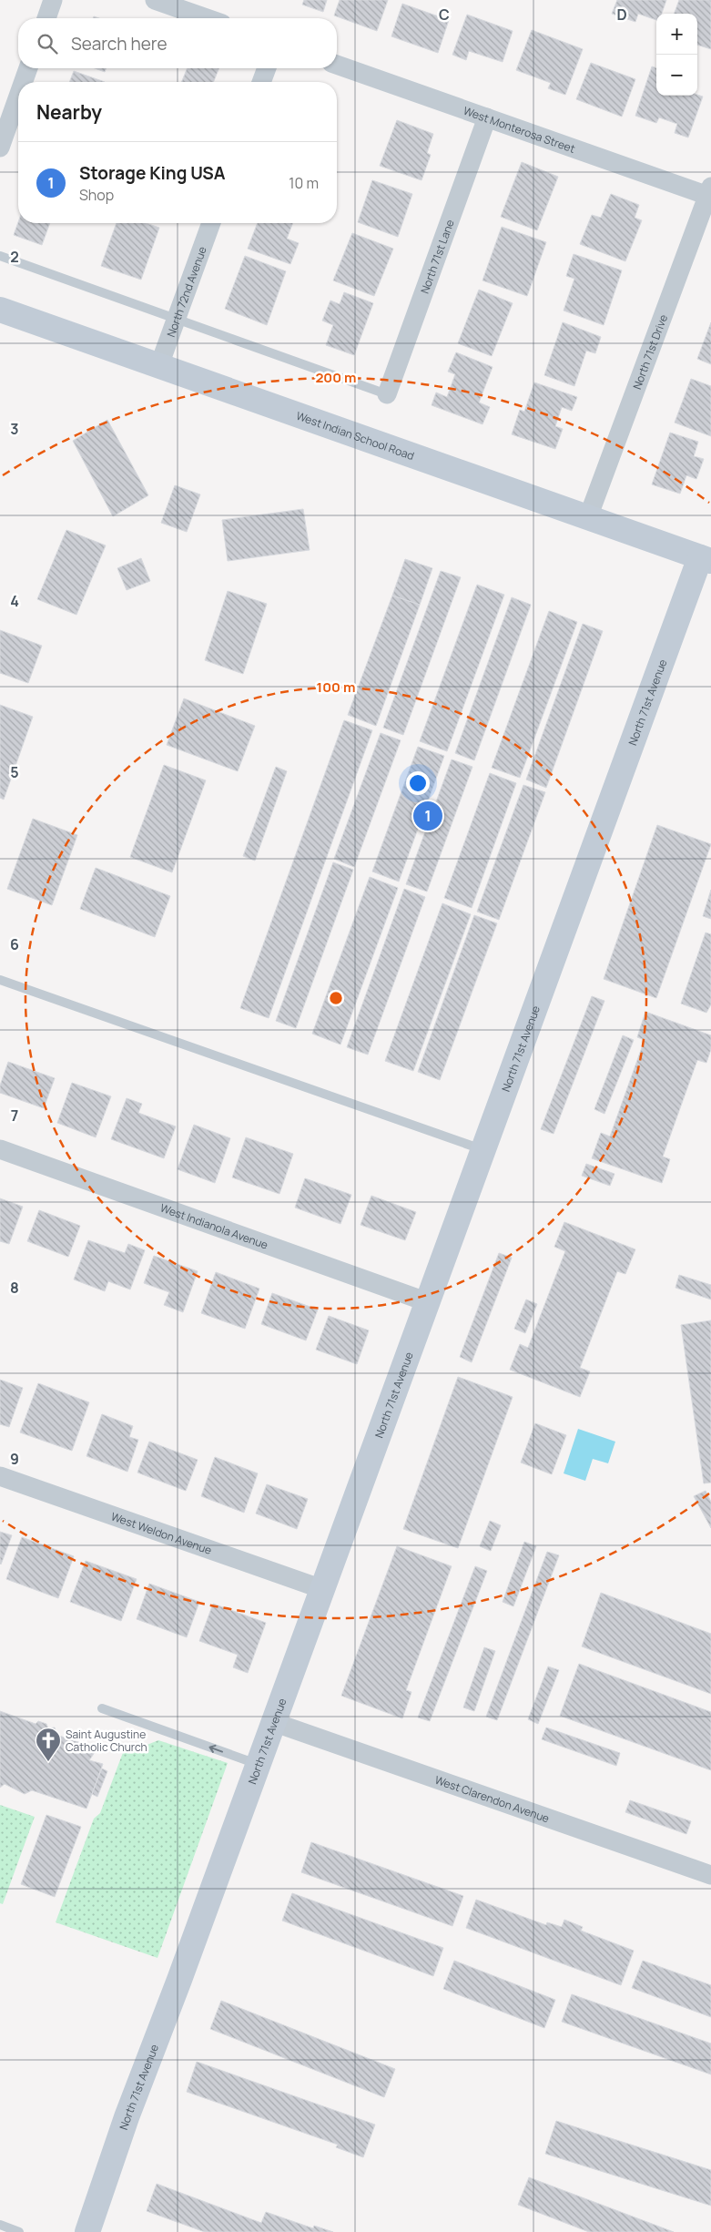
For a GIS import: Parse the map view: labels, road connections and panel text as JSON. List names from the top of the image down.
{
  "streets": {
    "street": [
      "West Monterosa Street",
      "North 71st Lane",
      "North 72nd Avenue",
      "North 71st Drive",
      "West Indian School Road",
      "North 71st Avenue",
      "West Indianola Avenue",
      "West Weldon Avenue",
      "West Clarendon Avenue"
    ]
  },
  "crossings": [
    ["West Monterosa Street", "North 71st Lane"],
    ["West Monterosa Street", "North 71st Drive"],
    ["North 72nd Avenue", "West Indian School Road"],
    ["North 71st Drive", "West Indian School Road"],
    ["West Indian School Road", "North 71st Avenue"],
    ["North 71st Avenue", "West Indianola Avenue"],
    ["North 71st Avenue", "West Weldon Avenue"],
    ["North 71st Avenue", "West Clarendon Avenue"]
  ],
  "places": {
    "church": ["Saint Augustine Catholic Church"]
  },
  "page": {
    "map_buttons": ["+", "−"],
    "search": "Search here",
    "heading": "Nearby",
    "list": [
      {
        "mark": "1",
        "name": "Storage King USA",
        "note": "Shop",
        "value": "10 m"
      }
    ],
    "pins": "1"
  },
  "grid": {
    "columns": ["C", "D"],
    "rows": [
      "2",
      "3",
      "4",
      "5",
      "6",
      "7",
      "8",
      "9"
    ]
  },
  "rings": ["200 m", "100 m"]
}
